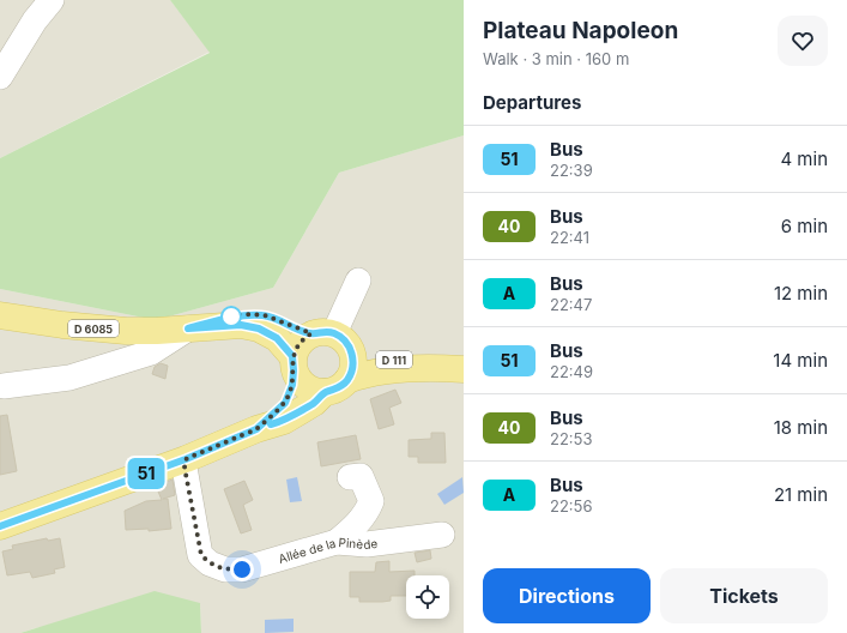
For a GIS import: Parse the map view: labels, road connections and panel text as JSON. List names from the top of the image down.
{
  "streets": {
    "main road": ["D 6085", "D 111"],
    "lane": ["Allée de la Pinède"]
  },
  "crossings": [
    ["D 6085", "D 111"]
  ],
  "lines": ["bus line 51"],
  "page": {
    "on_map": "51",
    "heading": [
      ["Plateau Napoleon", "Walk · 3 min · 160 m"],
      "Departures"
    ],
    "list": [
      {
        "mark": "51",
        "name": "Bus",
        "note": "22:39",
        "value": "4 min"
      },
      {
        "mark": "40",
        "name": "Bus",
        "note": "22:41",
        "value": "6 min"
      },
      {
        "mark": "A",
        "name": "Bus",
        "note": "22:47",
        "value": "12 min"
      },
      {
        "mark": "51",
        "name": "Bus",
        "note": "22:49",
        "value": "14 min"
      },
      {
        "mark": "40",
        "name": "Bus",
        "note": "22:53",
        "value": "18 min"
      },
      {
        "mark": "A",
        "name": "Bus",
        "note": "22:56",
        "value": "21 min"
      }
    ],
    "buttons": ["Directions", "Tickets"]
  }
}
